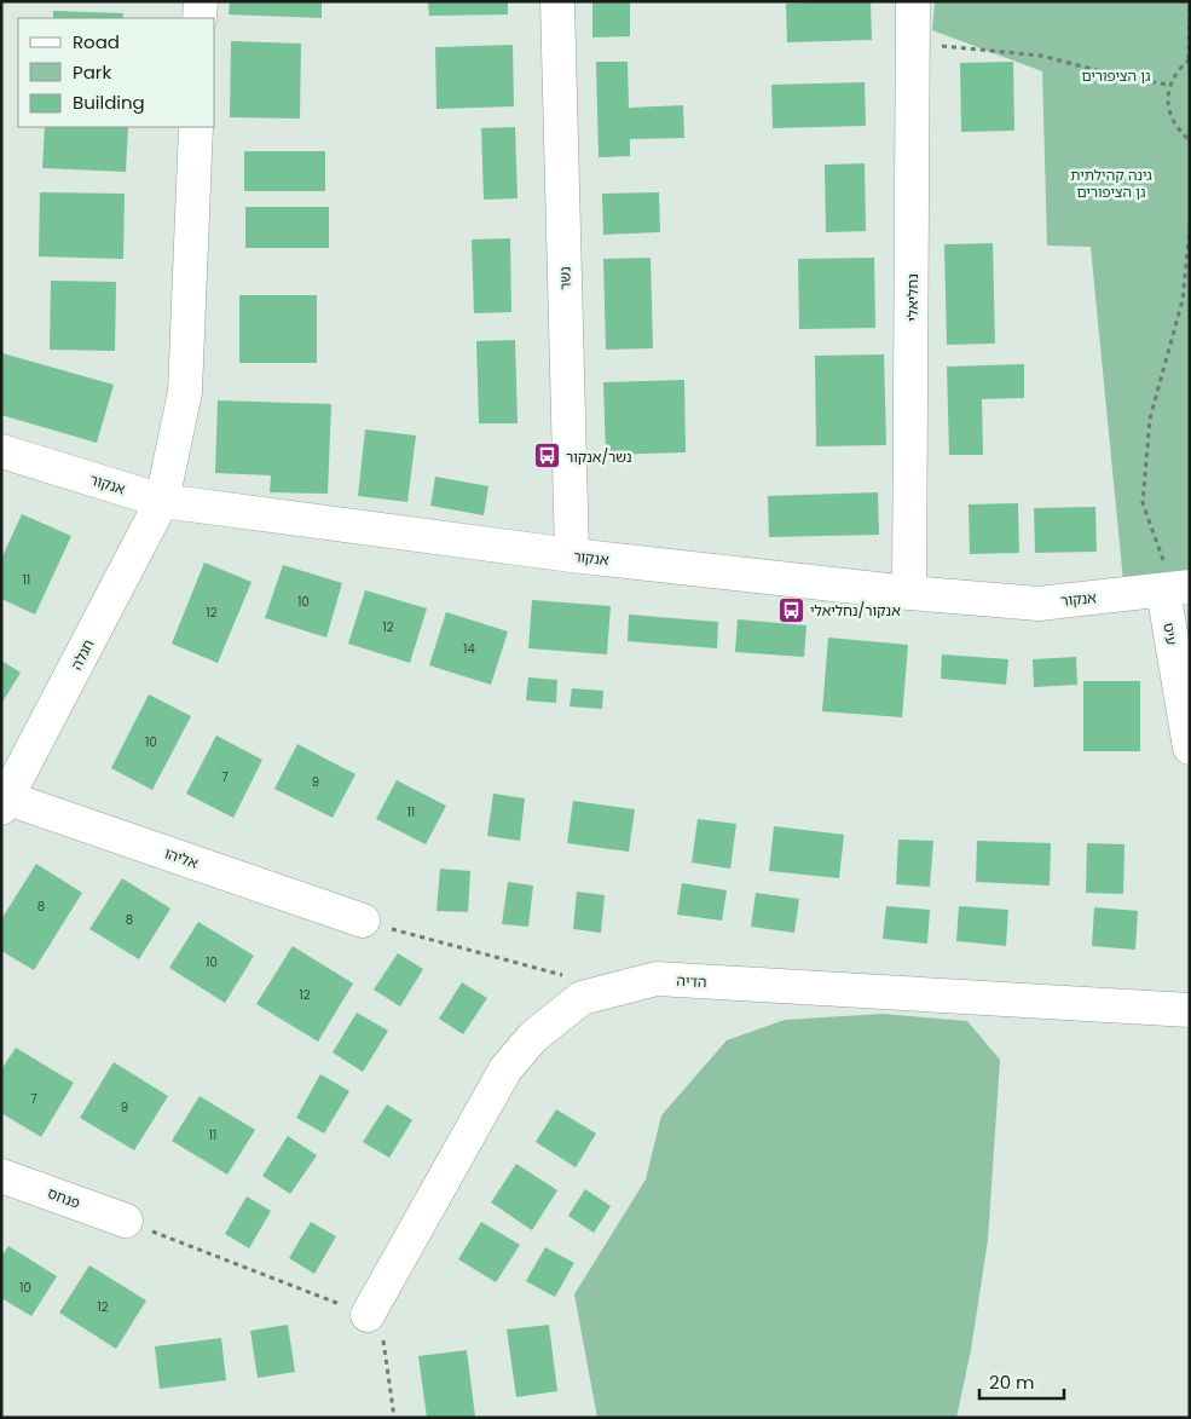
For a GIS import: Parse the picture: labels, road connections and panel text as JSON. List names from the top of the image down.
{
  "streets": {
    "street": [
      "נשר",
      "נחליאלי",
      "אנקור",
      "עיט",
      "חגלה",
      "אליהו",
      "הדיה",
      "פנחס"
    ]
  },
  "crossings": [
    ["נשר", "אנקור"],
    ["נחליאלי", "אנקור"],
    ["אנקור", "עיט"],
    ["אנקור", "חגלה"],
    ["חגלה", "אליהו"]
  ],
  "parks": ["גן הציפורים", "גינה קהילתית גן הציפורים"],
  "places": {
    "bus stop": ["נשר/אנקור", "אנקור/נחליאלי"]
  },
  "house_numbers": [
    "11",
    "10",
    "12",
    "12",
    "14",
    "10",
    "7",
    "9",
    "11",
    "8",
    "8",
    "10",
    "12",
    "7",
    "9",
    "11",
    "10",
    "12"
  ],
  "legend": ["Road", "Park", "Building"],
  "scale_bar": "20 m"
}
